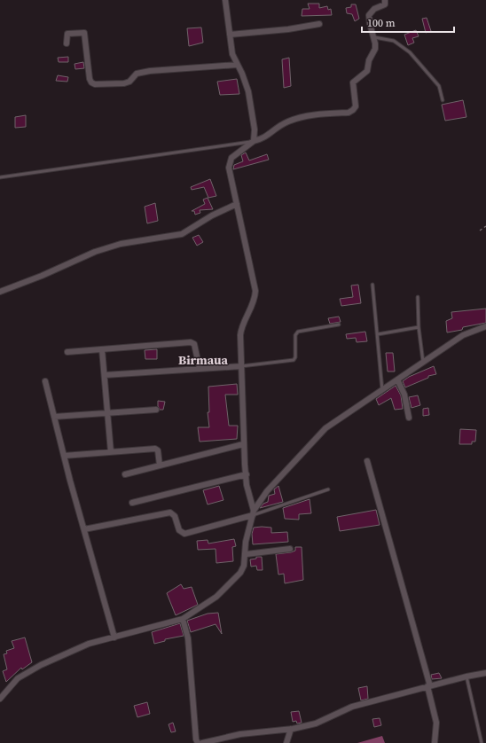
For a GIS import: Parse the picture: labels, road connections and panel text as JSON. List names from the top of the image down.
{
  "districts": ["Birmaua"],
  "scale_bar": "100 m"
}
